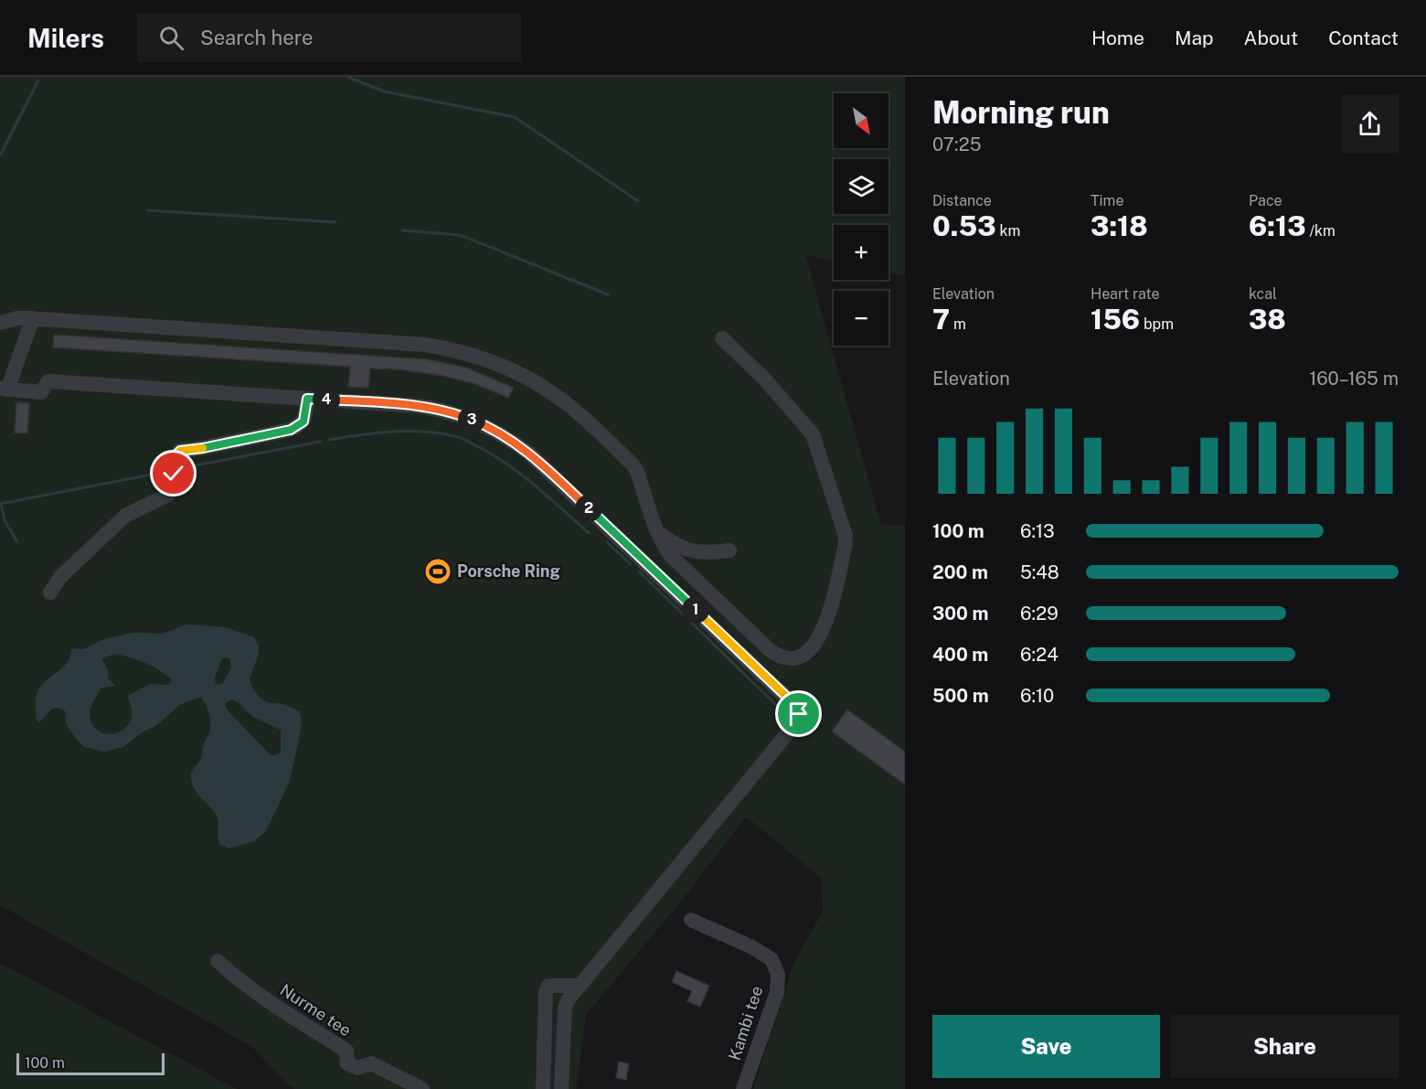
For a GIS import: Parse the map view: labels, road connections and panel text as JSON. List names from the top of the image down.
{
  "streets": {
    "lane": ["Nurme tee", "Kambi tee"]
  },
  "places": {
    "sports": ["Porsche Ring"]
  },
  "scale_bar": "100 m",
  "north": "bottom right",
  "page": {
    "header": "Milers",
    "search": "Search here",
    "nav": [
      "Home",
      "Map",
      "About",
      "Contact"
    ],
    "heading": ["Morning run", "07:25"],
    "map_buttons": ["+", "−"],
    "stats": [
      ["Distance", "0.53 km"],
      ["Time", "3:18"],
      ["Pace", "6:13 /km"],
      ["Elevation", "7 m"],
      ["Heart rate", "156 bpm"],
      ["kcal", "38"]
    ],
    "chart": ["Elevation", "160–165 m"],
    "pins": [
      "4",
      "3",
      "2",
      "1"
    ],
    "list": [
      {
        "name": "100 m",
        "note": "6:13"
      },
      {
        "name": "200 m",
        "note": "5:48"
      },
      {
        "name": "300 m",
        "note": "6:29"
      },
      {
        "name": "400 m",
        "note": "6:24"
      },
      {
        "name": "500 m",
        "note": "6:10"
      }
    ],
    "buttons": ["Save", "Share"],
    "scale": "100 m"
  }
}
